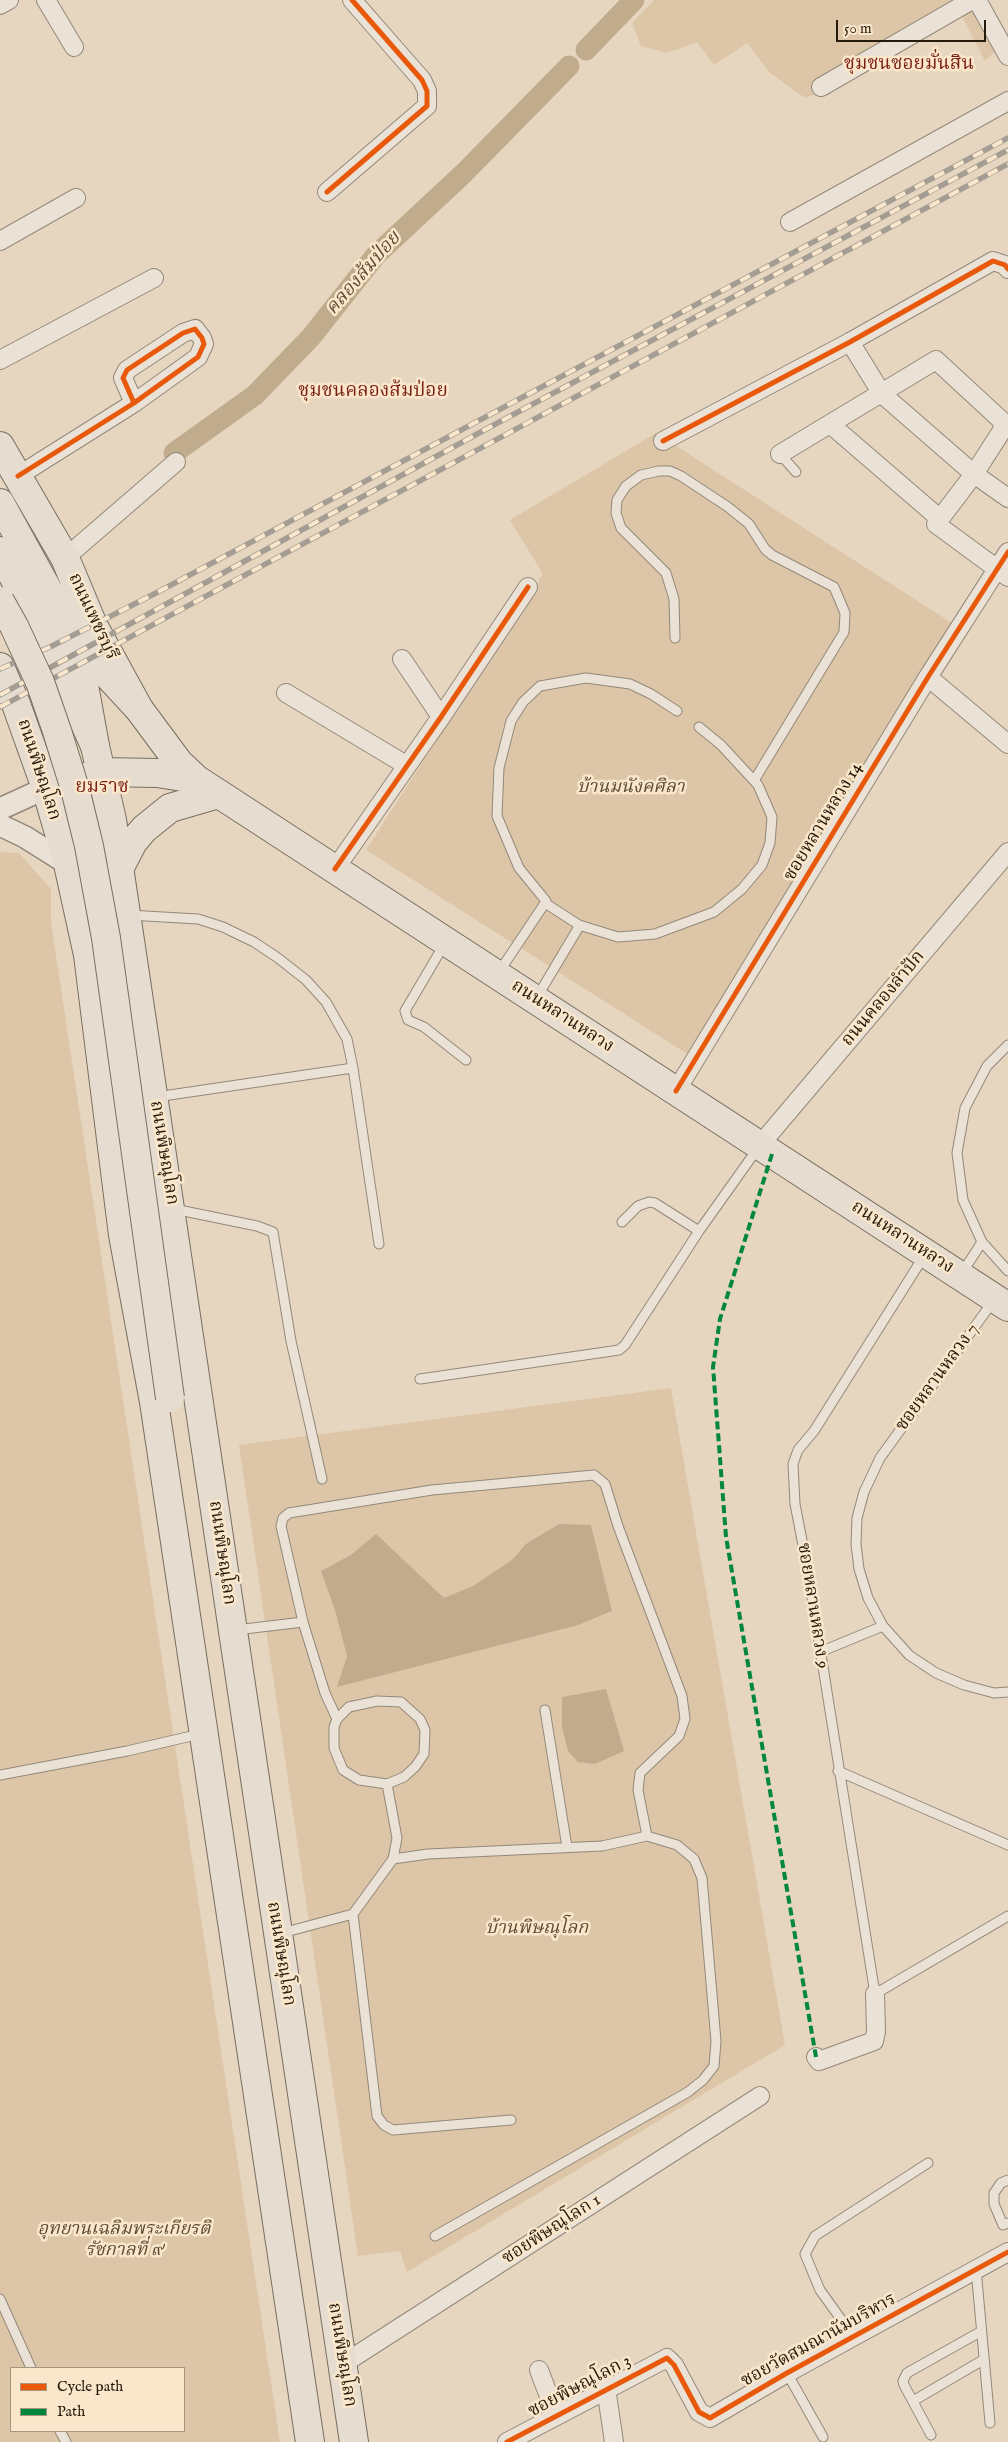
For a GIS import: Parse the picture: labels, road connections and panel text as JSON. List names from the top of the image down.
{
  "streets": {
    "main road": ["ถนนเพชรบุรี", "ถนนพิษณุโลก", "ถนนหลานหลวง"],
    "street": [
      "ซอยหลานหลวง 14",
      "ถนนคลองลำปัก",
      "ซอยพิษณุโลก 1",
      "ซอยวัดสมณานัมบริหาร",
      "ซอยพิษณุโลก 3"
    ],
    "lane": ["ซอยหลานหลวง 7", "ซอยหลานหลวง 9"]
  },
  "crossings": [
    ["ถนนเพชรบุรี", "ถนนหลานหลวง"],
    ["ถนนพิษณุโลก", "ถนนหลานหลวง"],
    ["ถนนพิษณุโลก", "ซอยพิษณุโลก 1"],
    ["ซอยหลานหลวง 14", "ถนนหลานหลวง"],
    ["ถนนคลองลำปัก", "ถนนหลานหลวง"],
    ["ถนนหลานหลวง", "ซอยหลานหลวง 7"],
    ["ถนนหลานหลวง", "ซอยหลานหลวง 9"],
    ["ซอยวัดสมณานัมบริหาร", "ซอยพิษณุโลก 3"]
  ],
  "districts": ["ชุมชนซอยมั่นสิน", "ชุมชนคลองส้มป่อย", "ยมราช"],
  "water": ["คลองส้มป่อย"],
  "parks": ["บ้านมนังคศิลา", "บ้านพิษณุโลก", "อุทยานเฉลิมพระเกียรติ รัชกาลที่ ๙"],
  "legend": ["Cycle path", "Path"],
  "scale_bar": "50 m"
}
